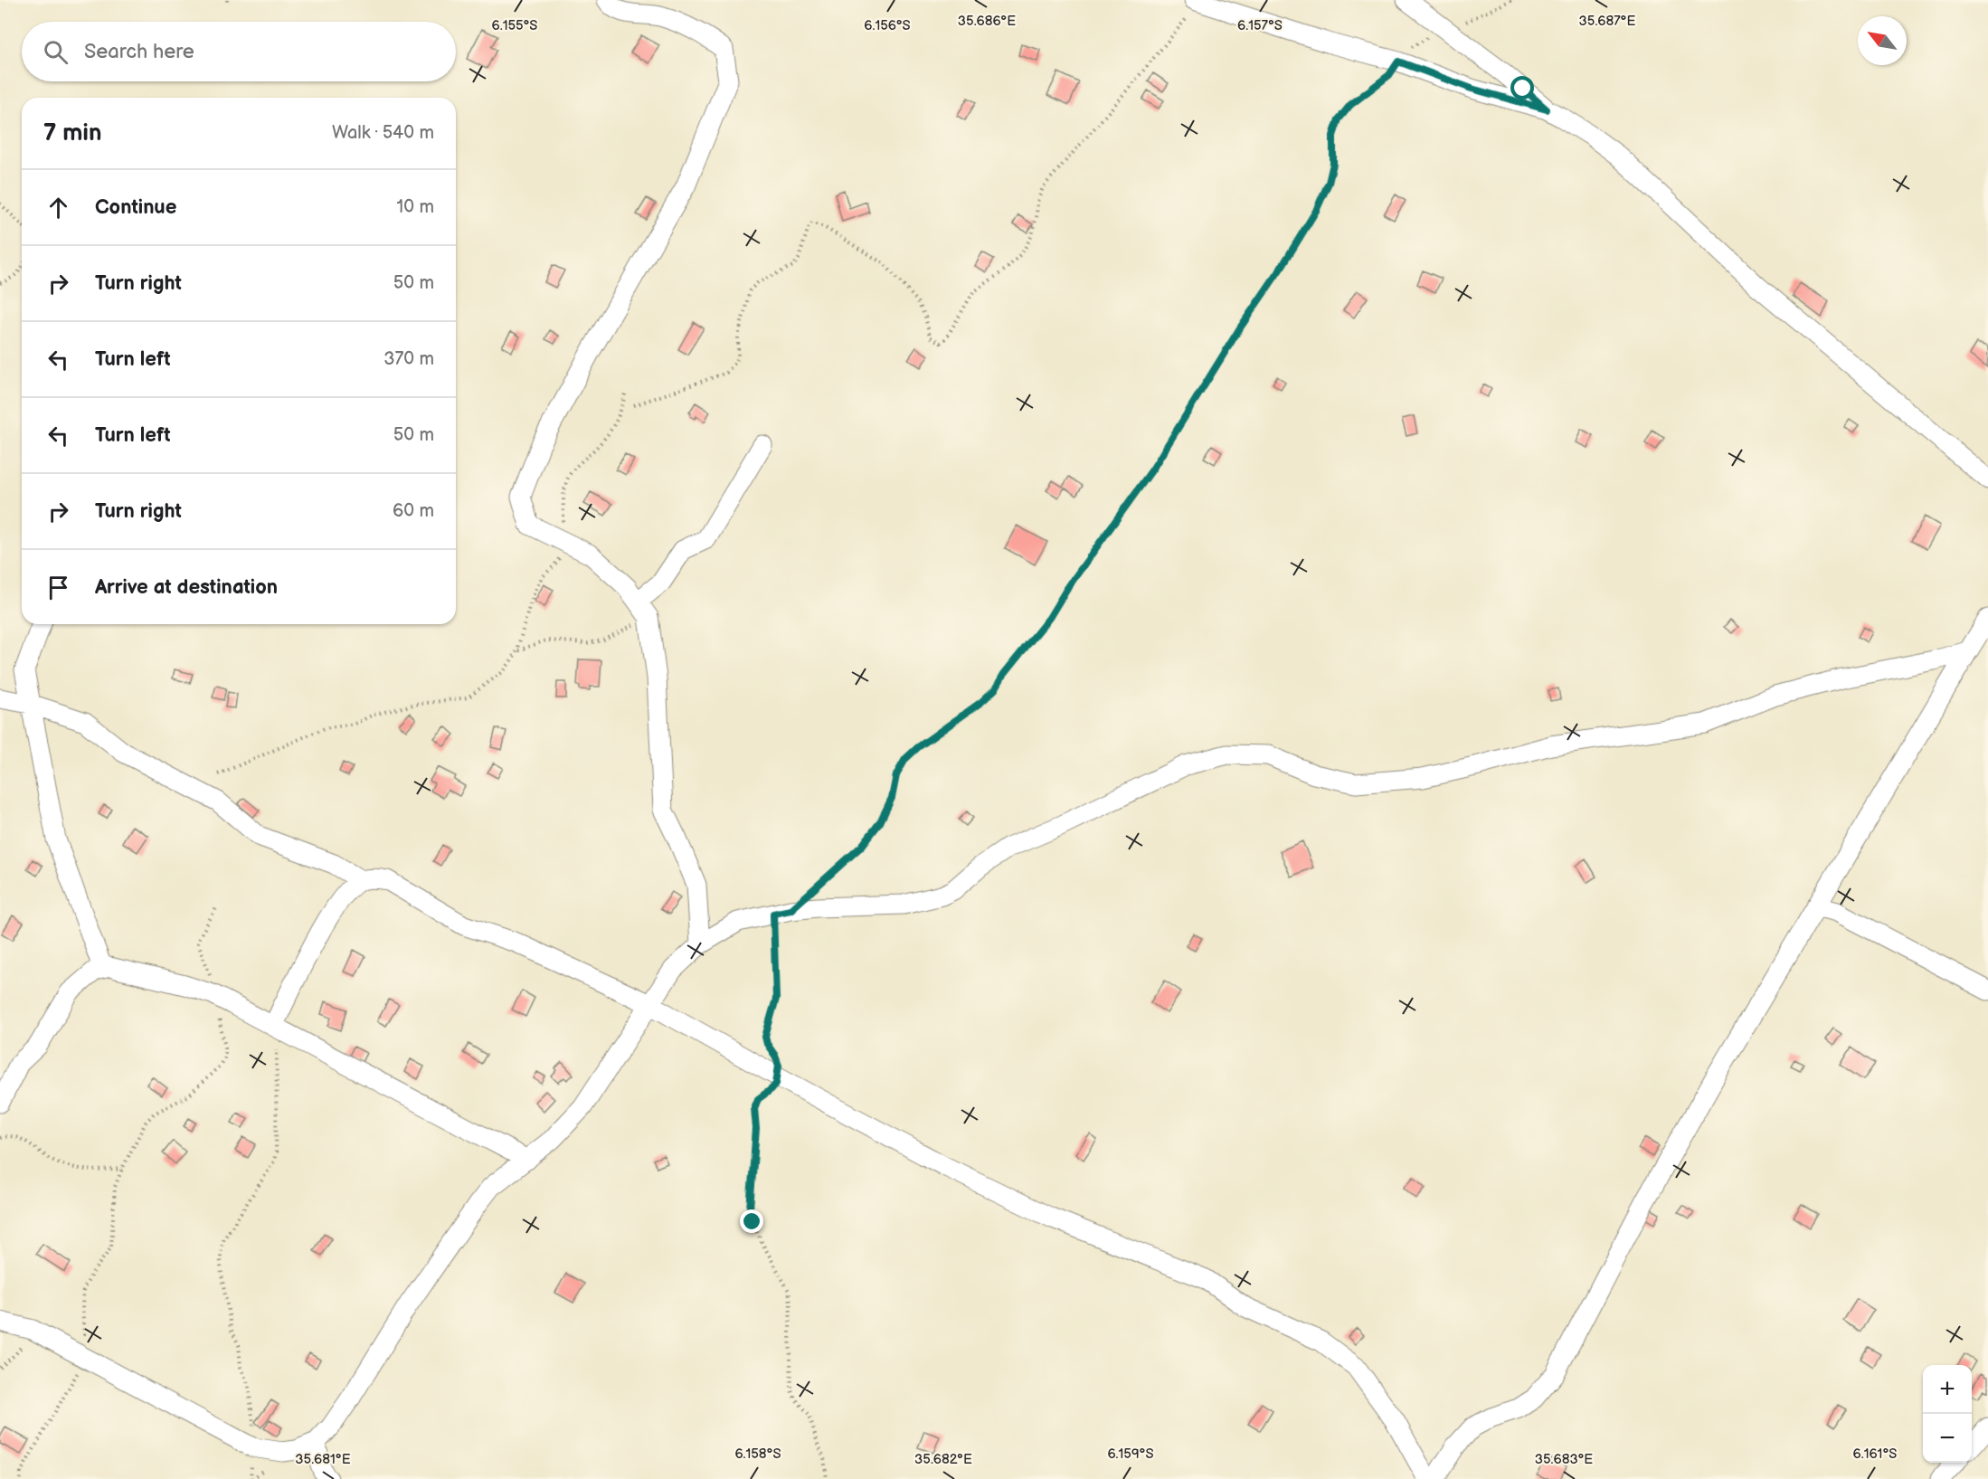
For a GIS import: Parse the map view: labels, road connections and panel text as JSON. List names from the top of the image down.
{
  "north": "top left",
  "page": {
    "search": "Search here",
    "heading": ["7 min", "Walk · 540 m"],
    "list": [
      ["Continue", "10 m"],
      ["Turn right", "50 m"],
      ["Turn left", "370 m"],
      ["Turn left", "50 m"],
      ["Turn right", "60 m"],
      "Arrive at destination"
    ],
    "map_buttons": ["+", "−"]
  },
  "coordinates": [
    "35.687°E",
    "35.686°E",
    "6.155°S",
    "6.156°S",
    "6.157°S",
    "6.158°S",
    "6.159°S",
    "6.161°S",
    "35.681°E",
    "35.682°E",
    "35.683°E"
  ]
}
